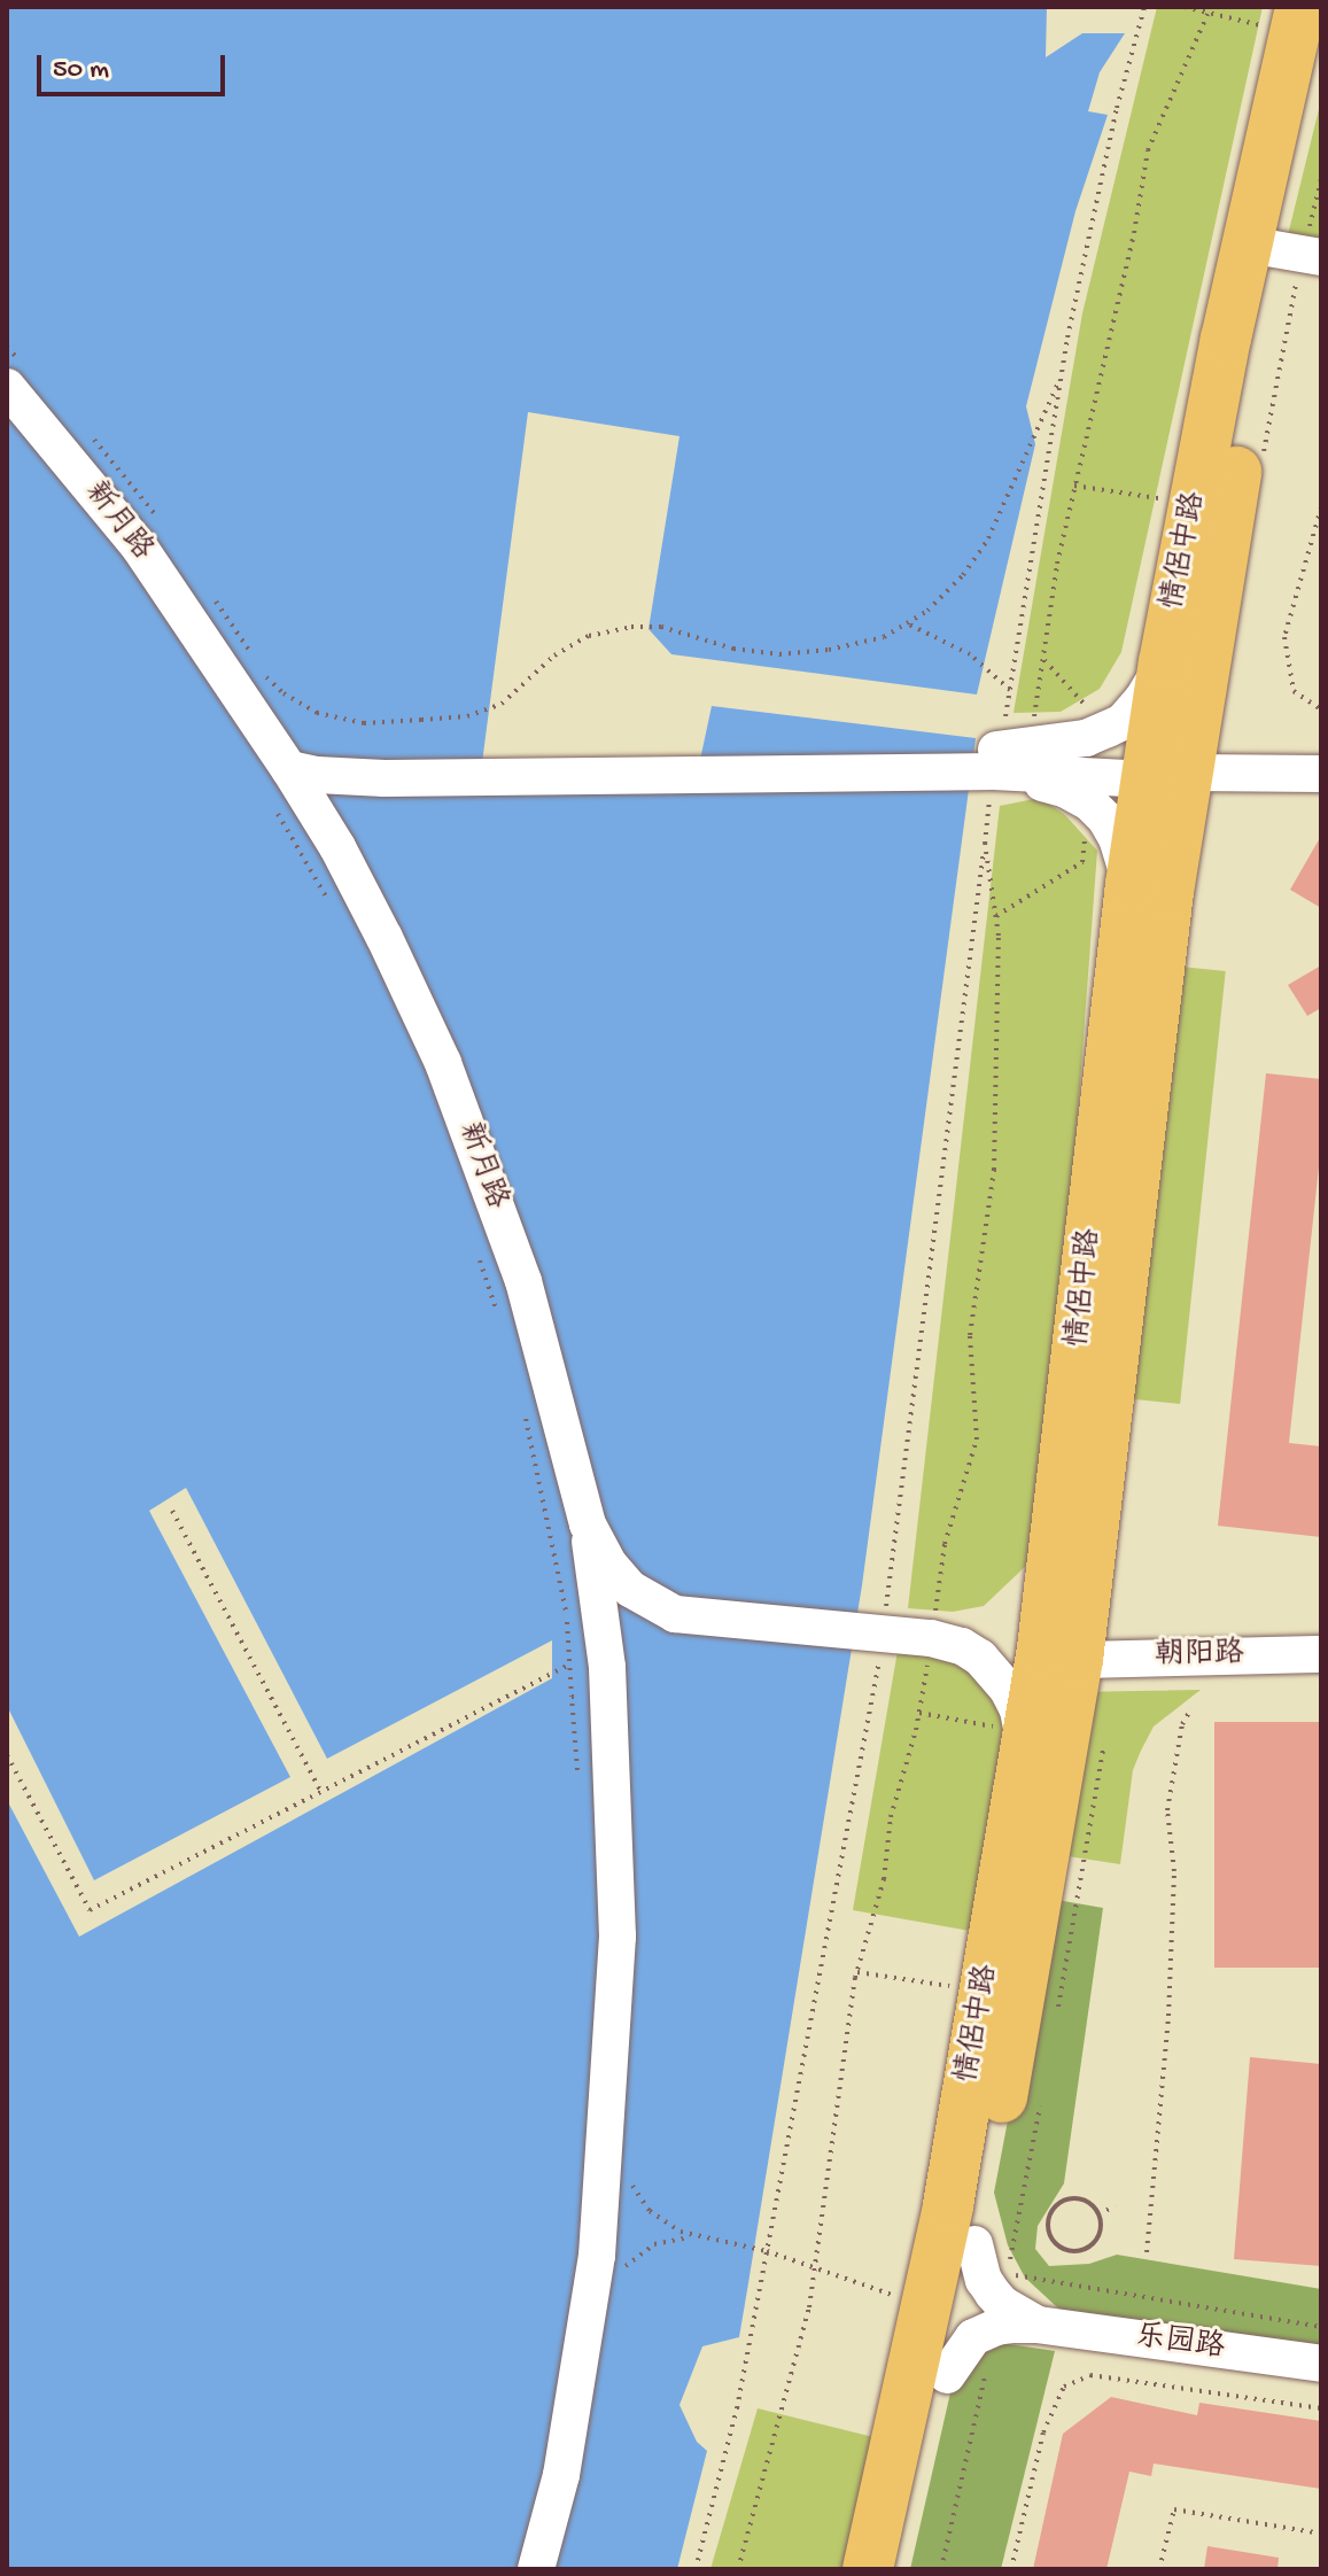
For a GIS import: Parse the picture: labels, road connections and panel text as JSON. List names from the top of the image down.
{
  "streets": {
    "highway": ["情侶中路"],
    "street": ["新月路", "朝阳路", "乐园路"]
  },
  "crossings": [
    ["新月路", "情侶中路"],
    ["情侶中路", "朝阳路"]
  ],
  "scale_bar": "50 m"
}
